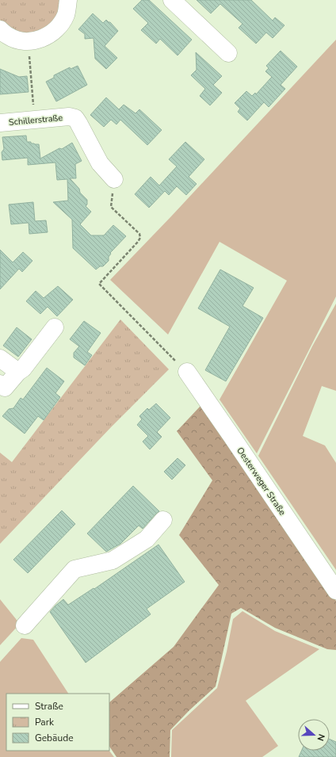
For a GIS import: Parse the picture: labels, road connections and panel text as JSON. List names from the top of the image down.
{
  "streets": {
    "street": ["Schillerstraße", "Oesterweger Straße"]
  },
  "legend": ["Straße", "Park", "Gebäude"],
  "north": "right"
}
